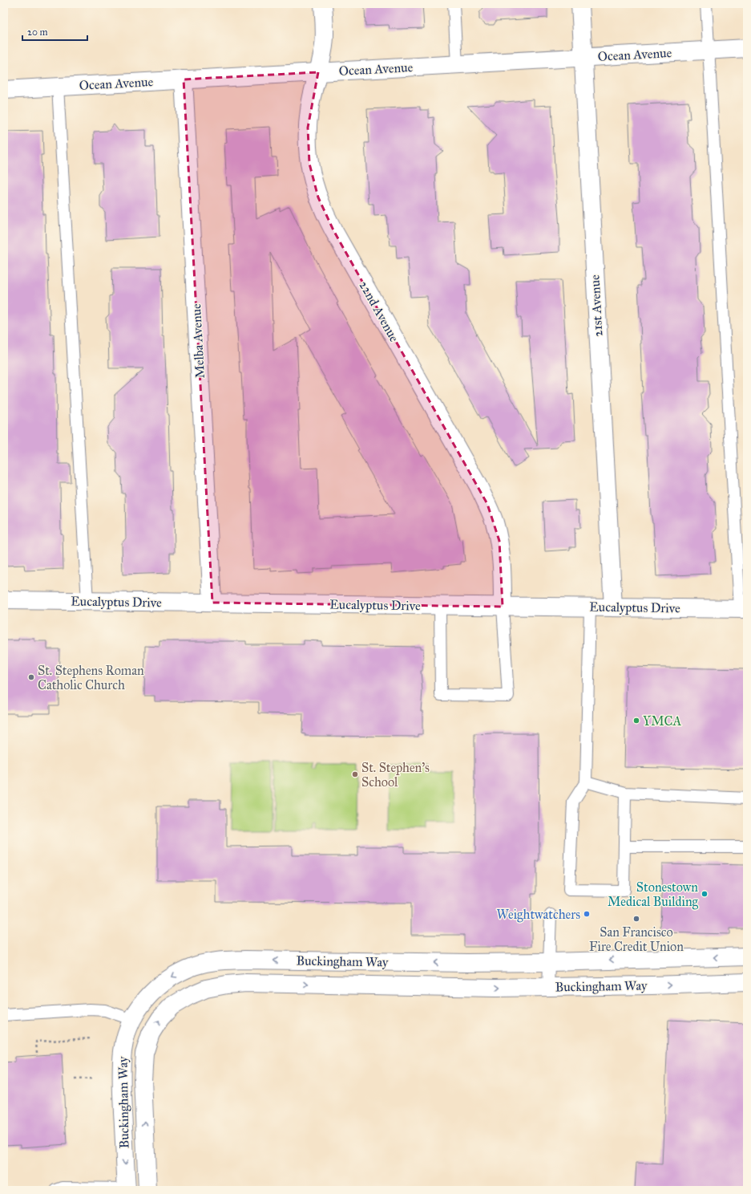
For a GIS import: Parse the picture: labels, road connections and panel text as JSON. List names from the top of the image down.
{
  "streets": {
    "street": [
      "Ocean Avenue",
      "21st Avenue",
      "22nd Avenue",
      "Melba Avenue",
      "Eucalyptus Drive",
      "Buckingham Way"
    ]
  },
  "crossings": [
    ["Ocean Avenue", "21st Avenue"],
    ["Ocean Avenue", "22nd Avenue"],
    ["Ocean Avenue", "Melba Avenue"],
    ["21st Avenue", "Eucalyptus Drive"],
    ["22nd Avenue", "Eucalyptus Drive"],
    ["Melba Avenue", "Eucalyptus Drive"]
  ],
  "places": [
    "St. Stephens Roman Catholic Church",
    "YMCA",
    "St. Stephen's School",
    "Stonestown Medical Building",
    "Weightwatchers",
    "San Francisco Fire Credit Union"
  ],
  "scale_bar": "20 m"
}
